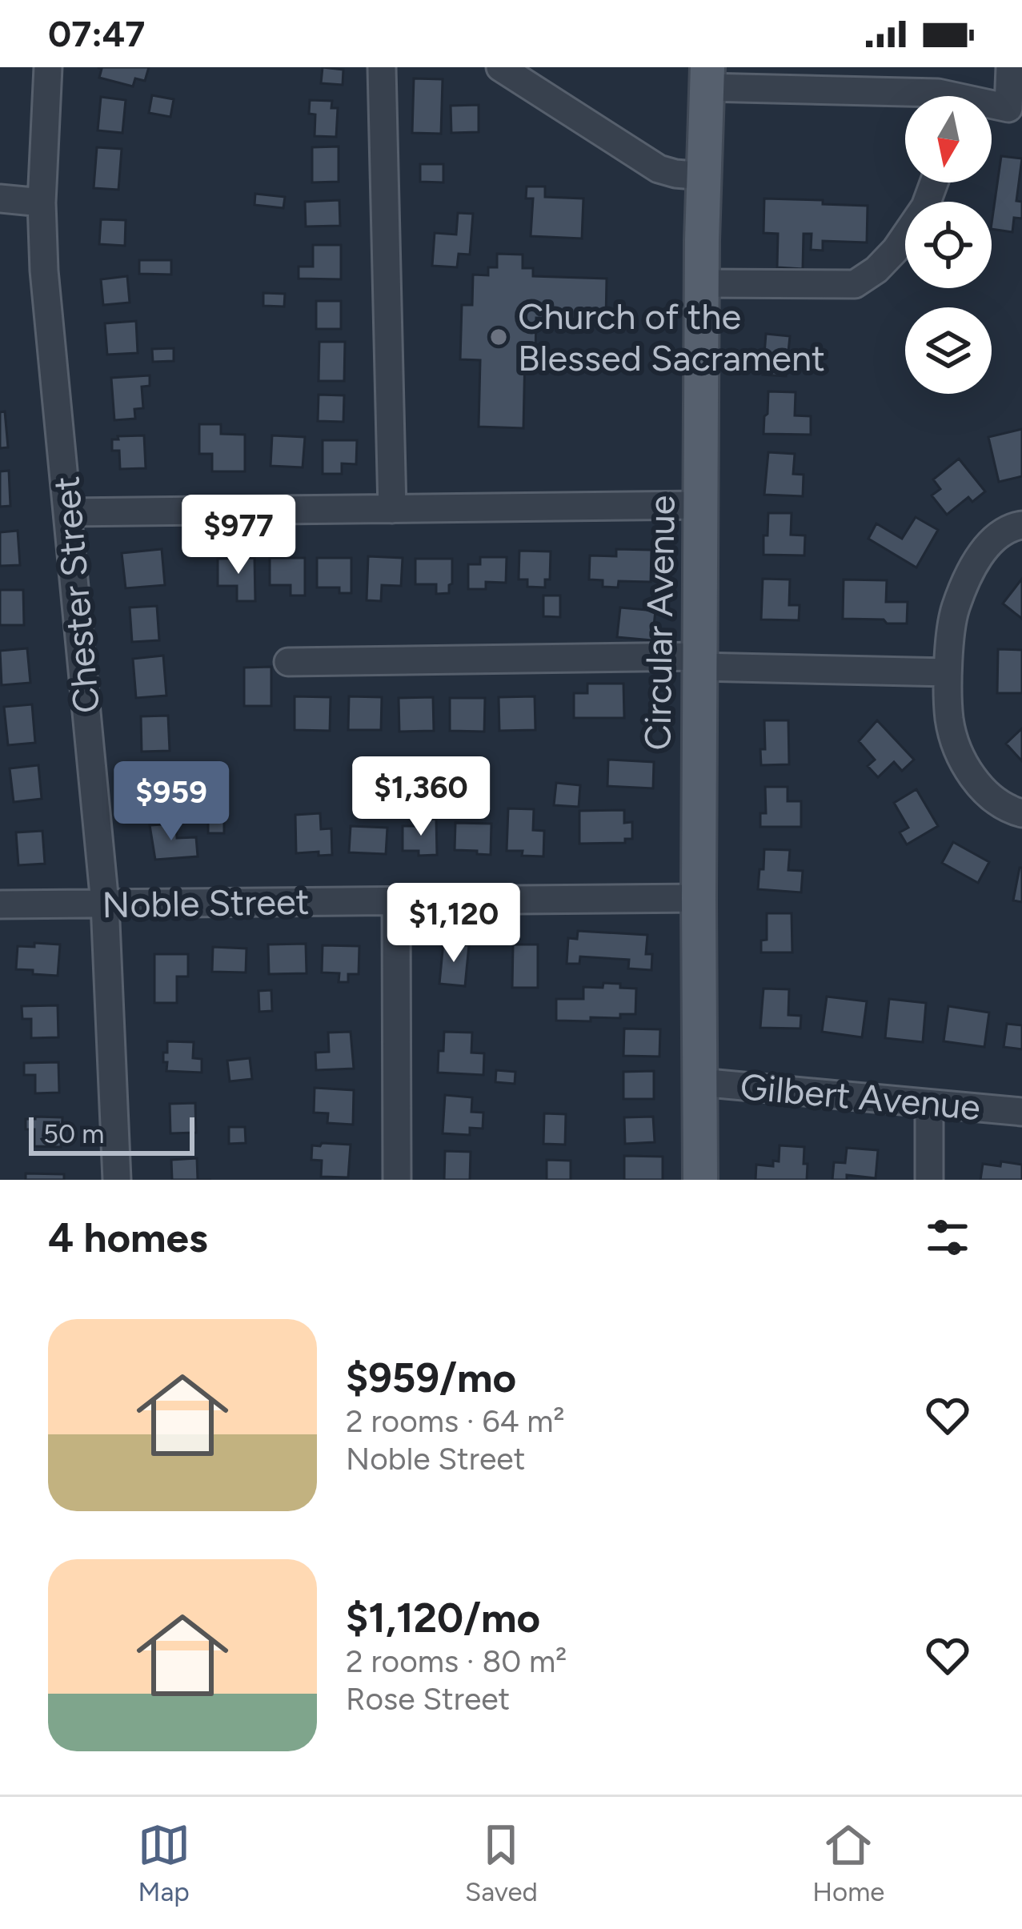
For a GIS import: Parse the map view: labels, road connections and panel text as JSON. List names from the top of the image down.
{
  "streets": {
    "main road": ["Circular Avenue"],
    "street": ["Chester Street", "Noble Street", "Gilbert Avenue"]
  },
  "crossings": [
    ["Chester Street", "Noble Street"],
    ["Circular Avenue", "Noble Street"],
    ["Circular Avenue", "Gilbert Avenue"]
  ],
  "places": ["Church of the Blessed Sacrament"],
  "scale_bar": "50 m",
  "north": "bottom",
  "page": {
    "status": "07:47",
    "price": [
      "$977",
      "$1,360",
      "$959",
      "$1,120"
    ],
    "scale": "50 m",
    "heading": "4 homes",
    "list": [
      {
        "name": "$959/mo",
        "note": "2 rooms · 64 m² · Noble Street"
      },
      {
        "name": "$1,120/mo",
        "note": "2 rooms · 80 m² · Rose Street"
      }
    ],
    "tabs": ["Map", "Saved", "Home"]
  }
}
